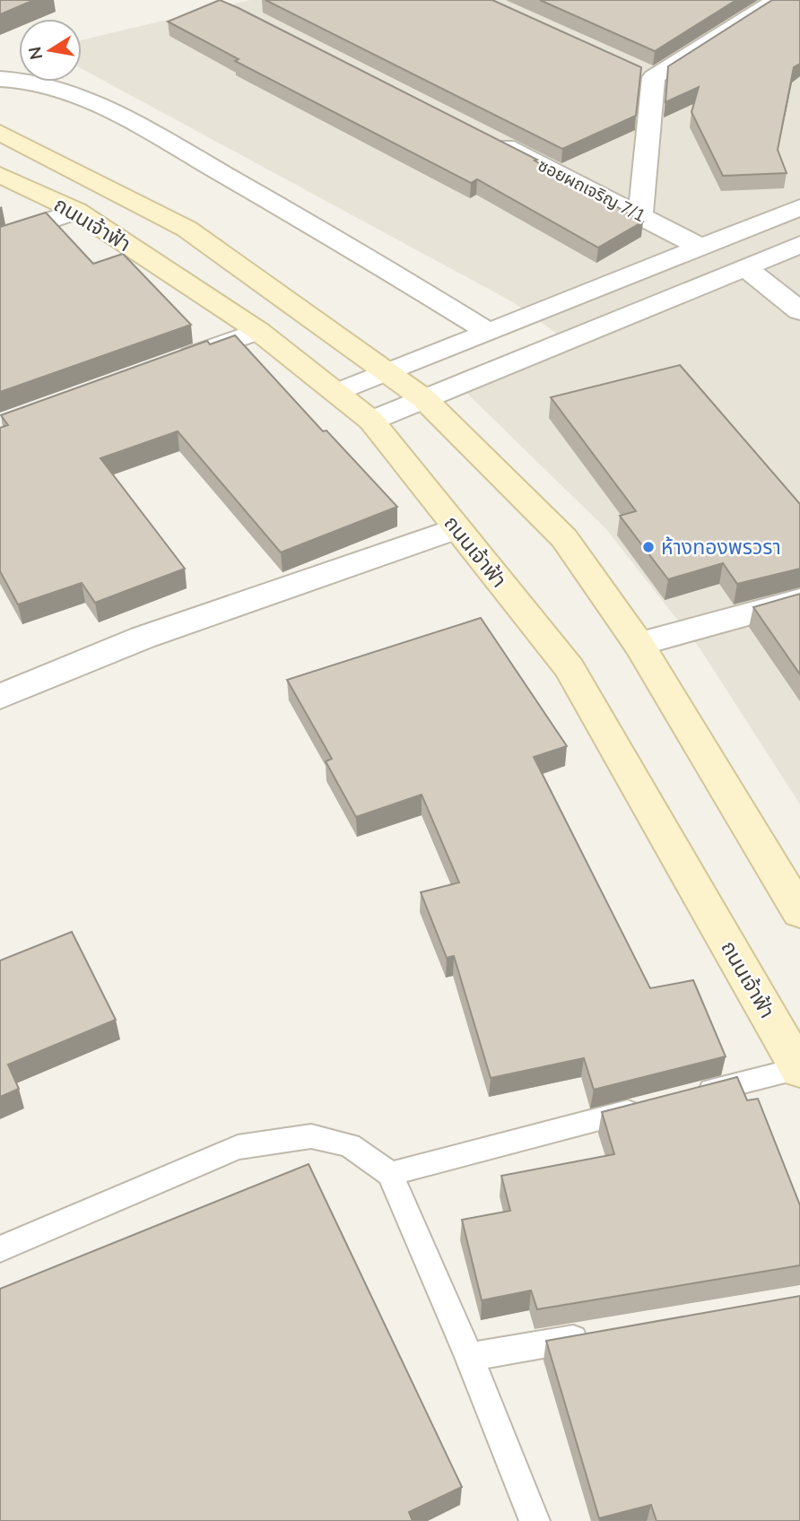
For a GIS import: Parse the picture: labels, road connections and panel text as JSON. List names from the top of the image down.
{
  "streets": {
    "main road": ["ถนนเจ้าฟ้า"],
    "street": ["ซอยผถเจริญ 7/1"]
  },
  "places": ["ห้างทองพรวรา"],
  "north": "left"
}
